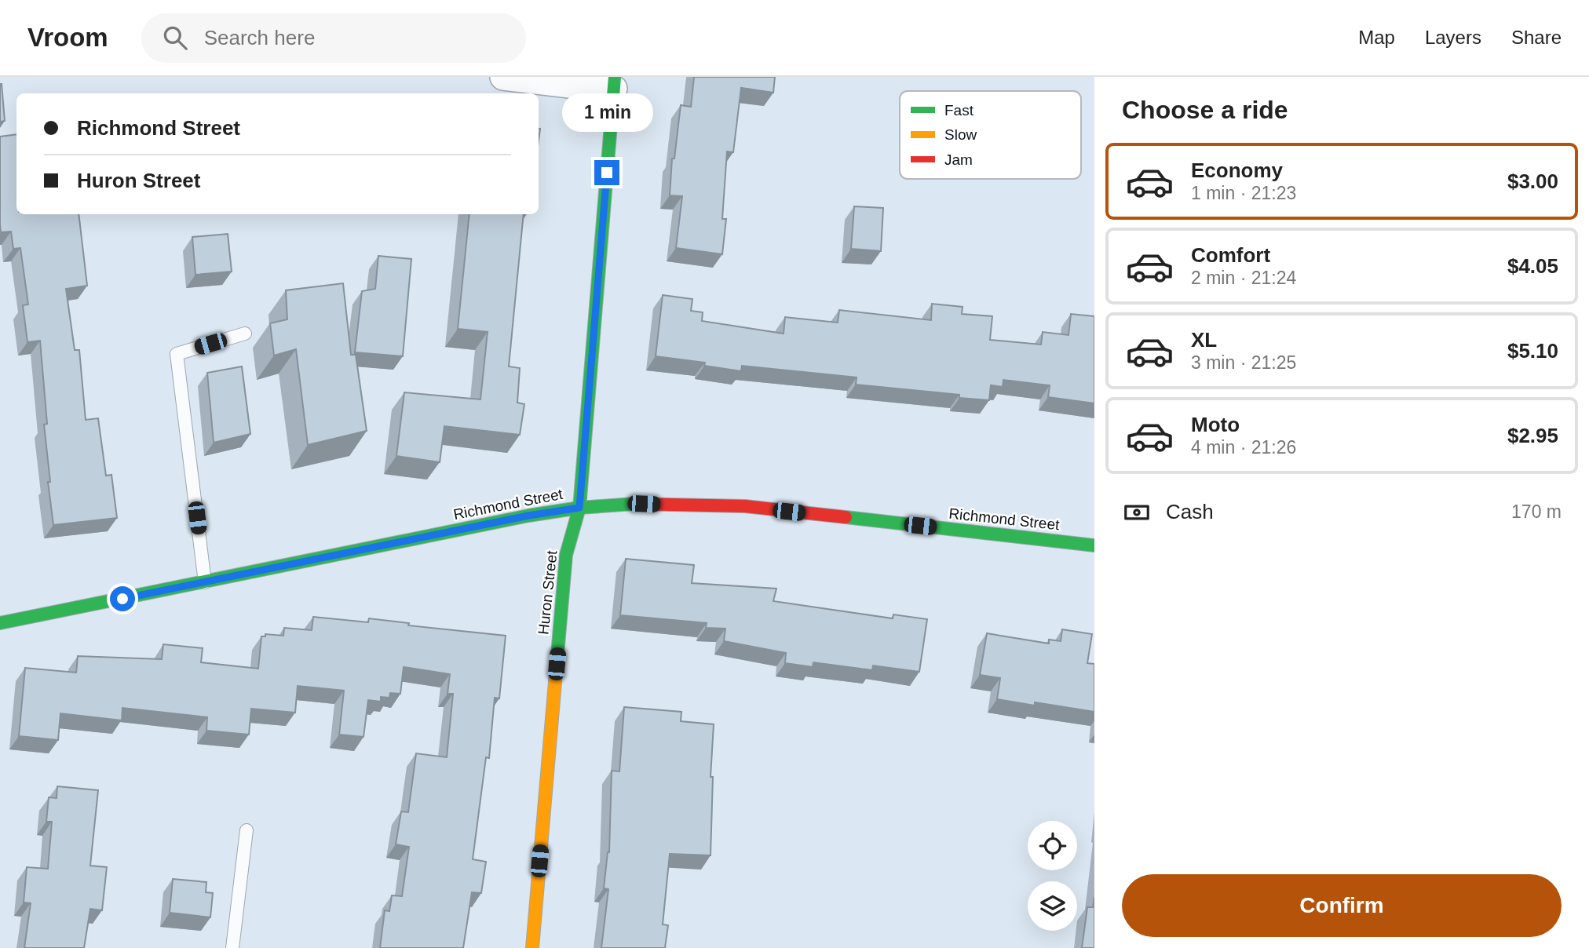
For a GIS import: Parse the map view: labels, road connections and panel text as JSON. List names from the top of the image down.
{
  "streets": {
    "main road": ["Richmond Street", "Huron Street"]
  },
  "crossings": [
    ["Richmond Street", "Huron Street"]
  ],
  "legend": ["Fast", "Slow", "Jam"],
  "page": {
    "header": "Vroom",
    "search": "Search here",
    "nav": ["Map", "Layers", "Share"],
    "heading": "Choose a ride",
    "bubble": "1 min",
    "banner": ["Richmond Street", "Huron Street"],
    "list": [
      {
        "name": "Economy",
        "note": "1 min · 21:23",
        "value": "$3.00"
      },
      {
        "name": "Comfort",
        "note": "2 min · 21:24",
        "value": "$4.05"
      },
      {
        "name": "XL",
        "note": "3 min · 21:25",
        "value": "$5.10"
      },
      {
        "name": "Moto",
        "note": "4 min · 21:26",
        "value": "$2.95"
      }
    ],
    "pay": ["Cash", "170 m"],
    "buttons": "Confirm"
  }
}
